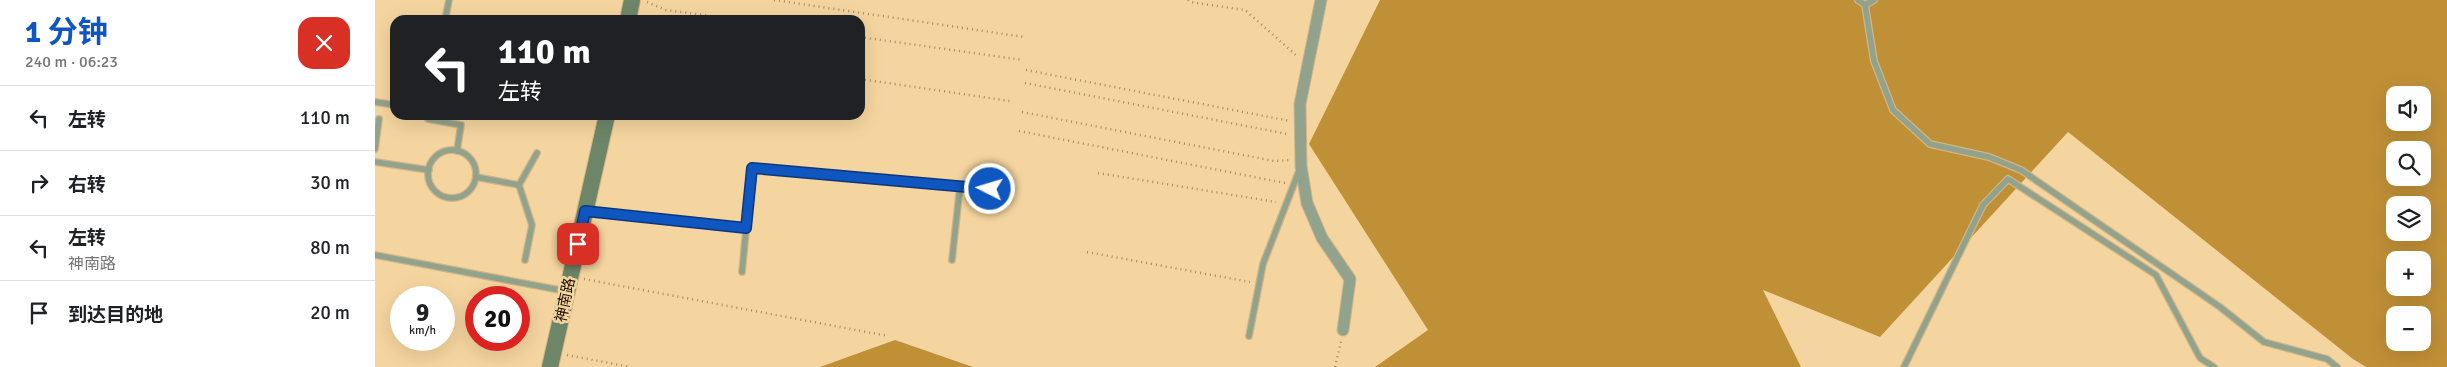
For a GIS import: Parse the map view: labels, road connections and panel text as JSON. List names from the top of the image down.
{
  "streets": {
    "street": ["神南路"]
  },
  "page": {
    "heading": ["1 分钟", "240 m · 06:23"],
    "turn": ["110 m", "左转"],
    "list": [
      {
        "name": "左转",
        "value": "110 m"
      },
      {
        "name": "右转",
        "value": "30 m"
      },
      {
        "name": "左转",
        "note": "神南路",
        "value": "80 m"
      },
      {
        "name": "到达目的地",
        "value": "20 m"
      }
    ],
    "map_buttons": ["+", "−"],
    "speed": "9 km/h",
    "limit": "20"
  }
}
